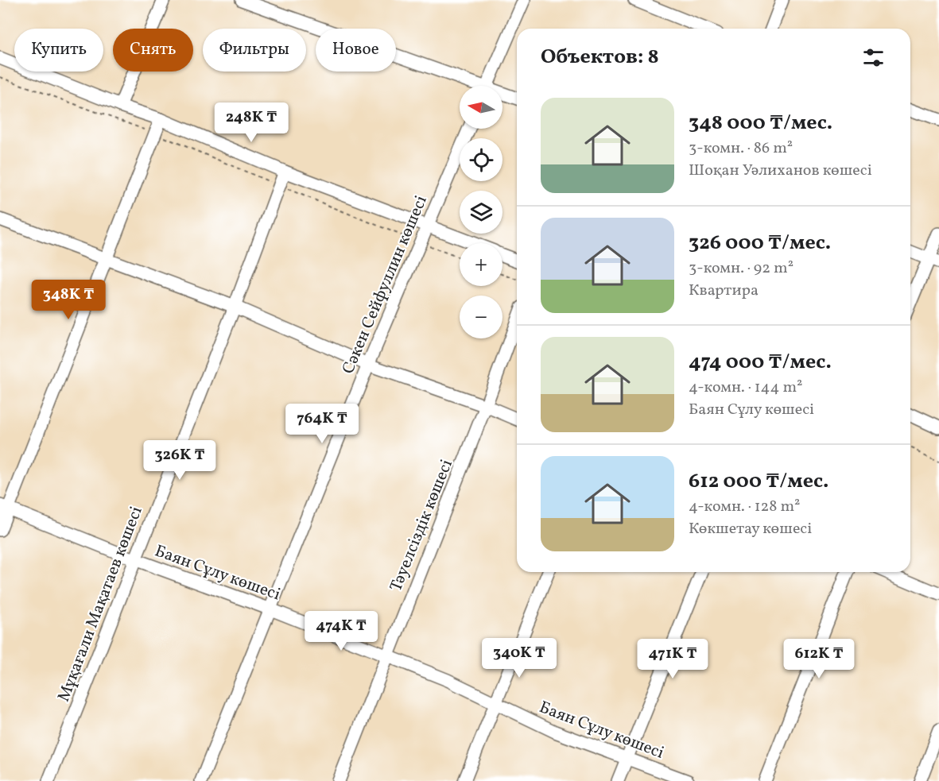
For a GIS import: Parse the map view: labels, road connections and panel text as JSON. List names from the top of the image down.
{
  "streets": {
    "street": [
      "Сәкен Сейфуллин көшесі",
      "Тәуелсіздік көшесі",
      "Баян Сұлу көшесі",
      "Мұқағали Мақатаев көшесі"
    ]
  },
  "crossings": [
    ["Сәкен Сейфуллин көшесі", "Баян Сұлу көшесі"],
    ["Тәуелсіздік көшесі", "Баян Сұлу көшесі"],
    ["Баян Сұлу көшесі", "Мұқағали Мақатаев көшесі"]
  ],
  "north": "left",
  "page": {
    "chip": [
      "Купить",
      "Снять",
      "Фильтры",
      "Новое"
    ],
    "heading": "Объектов: 8",
    "map_buttons": ["+", "−"],
    "list": [
      {
        "name": "348 000 ₸/мес.",
        "note": "3-комн. · 86 m² · Шоқан Уәлиханов көшесі"
      },
      {
        "name": "326 000 ₸/мес.",
        "note": "3-комн. · 92 m² · Квартира"
      },
      {
        "name": "474 000 ₸/мес.",
        "note": "4-комн. · 144 m² · Баян Сұлу көшесі"
      },
      {
        "name": "612 000 ₸/мес.",
        "note": "4-комн. · 128 m² · Көкшетау көшесі"
      }
    ],
    "price": [
      "248K ₸",
      "348K ₸",
      "764K ₸",
      "326K ₸",
      "474K ₸",
      "340K ₸",
      "471K ₸",
      "612K ₸"
    ]
  }
}
